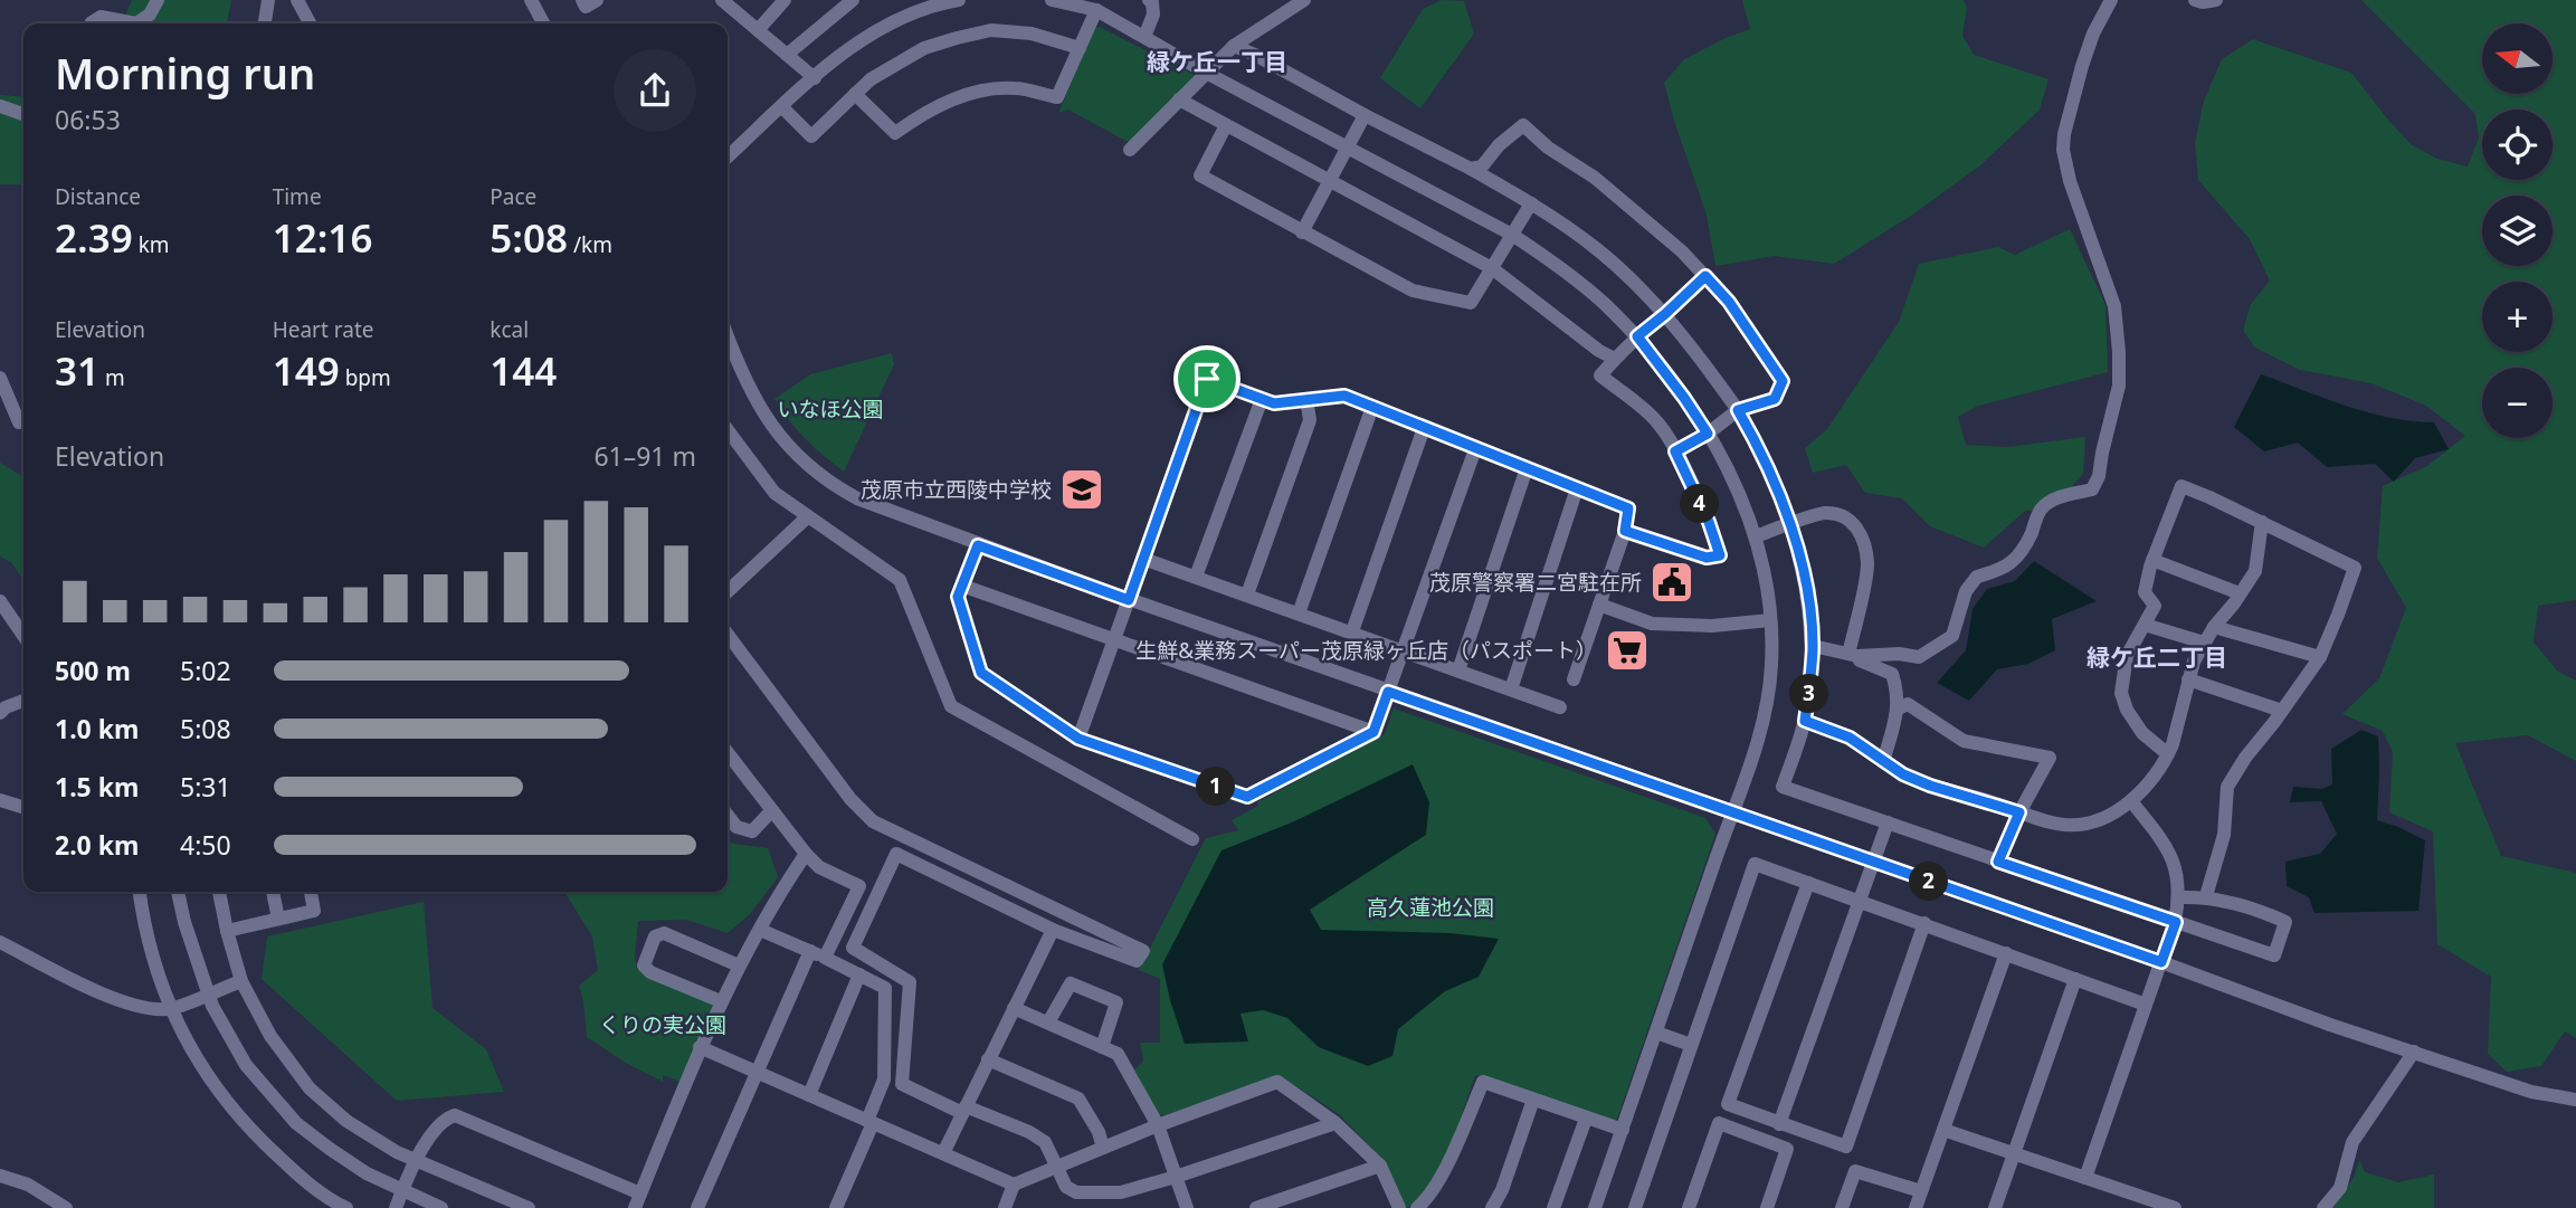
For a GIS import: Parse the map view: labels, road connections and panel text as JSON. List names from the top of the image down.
{
  "districts": ["緑ケ丘一丁目", "緑ケ丘二丁目"],
  "parks": ["いなほ公園", "高久蓮池公園", "くりの実公園"],
  "places": {
    "school or university": ["茂原市立西陵中学校"],
    "public building": ["茂原警察署二宮駐在所"],
    "supermarket": ["生鮮&業務スーパー茂原緑ヶ丘店（パスポート）"]
  },
  "north": "left",
  "page": {
    "map_buttons": ["+", "−"],
    "heading": ["Morning run", "06:53"],
    "stats": [
      ["Distance", "2.39 km"],
      ["Time", "12:16"],
      ["Pace", "5:08 /km"],
      ["Elevation", "31 m"],
      ["Heart rate", "149 bpm"],
      ["kcal", "144"]
    ],
    "chart": ["Elevation", "61–91 m"],
    "pins": [
      "4",
      "3",
      "1",
      "2"
    ],
    "list": [
      {
        "name": "500 m",
        "note": "5:02"
      },
      {
        "name": "1.0 km",
        "note": "5:08"
      },
      {
        "name": "1.5 km",
        "note": "5:31"
      },
      {
        "name": "2.0 km",
        "note": "4:50"
      }
    ]
  }
}
